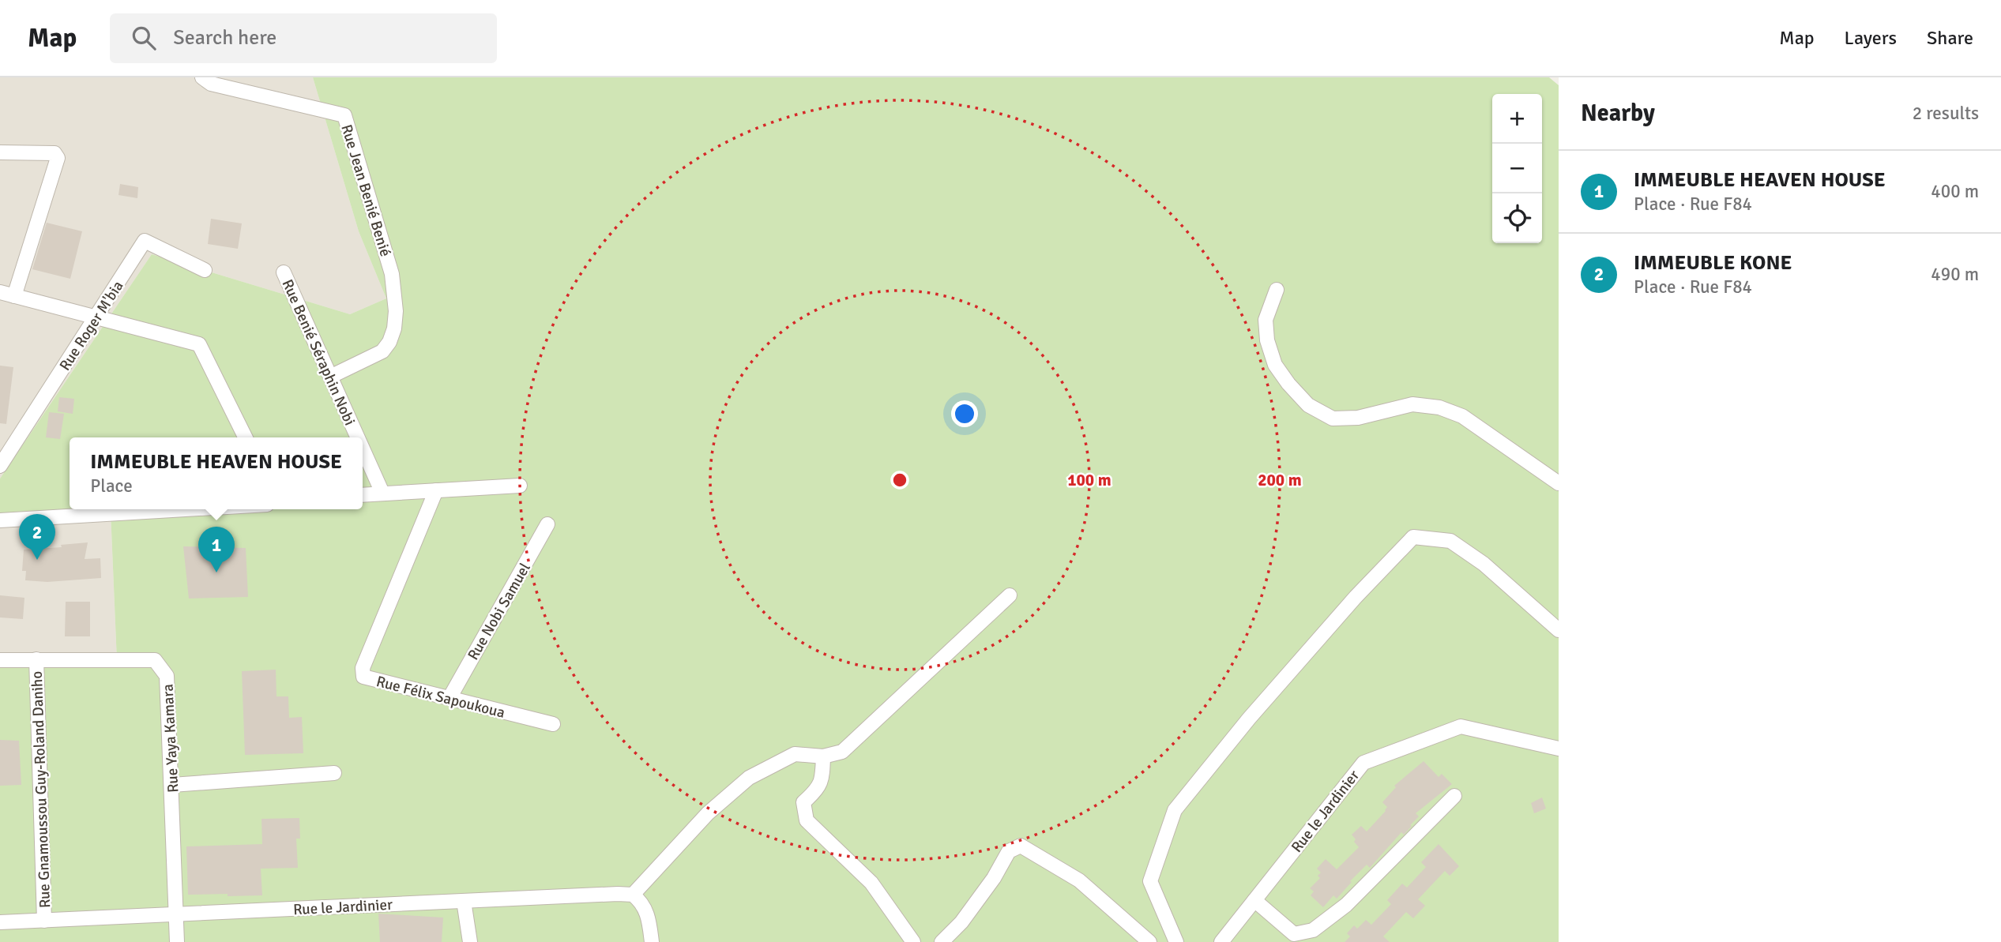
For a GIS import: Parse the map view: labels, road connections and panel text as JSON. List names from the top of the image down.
{
  "streets": {
    "street": [
      "Rue Jean Benié Benié",
      "Rue Roger M'bia",
      "Rue Benié Séraphin Nobi",
      "Rue Nobi Samuel",
      "Rue Félix Sapoukoua",
      "Rue Yaya Kamara",
      "Rue Gnamoussou Guy-Roland Daniho",
      "Rue le Jardinier"
    ]
  },
  "crossings": [
    ["Rue Jean Benié Benié", "Rue Benié Séraphin Nobi"],
    ["Rue Nobi Samuel", "Rue Félix Sapoukoua"],
    ["Rue Yaya Kamara", "Rue Gnamoussou Guy-Roland Daniho"],
    ["Rue Yaya Kamara", "Rue le Jardinier"],
    ["Rue Gnamoussou Guy-Roland Daniho", "Rue le Jardinier"]
  ],
  "page": {
    "header": "Map",
    "search": "Search here",
    "nav": ["Map", "Layers", "Share"],
    "heading": ["Nearby", "2 results"],
    "map_buttons": ["+", "−"],
    "list": [
      {
        "mark": "1",
        "name": "IMMEUBLE HEAVEN HOUSE",
        "note": "Place · Rue F84",
        "value": "400 m"
      },
      {
        "mark": "2",
        "name": "IMMEUBLE KONE",
        "note": "Place · Rue F84",
        "value": "490 m"
      }
    ],
    "popup": ["IMMEUBLE HEAVEN HOUSE", "Place"],
    "pins": ["2", "1"]
  },
  "rings": ["100 m", "200 m"]
}
